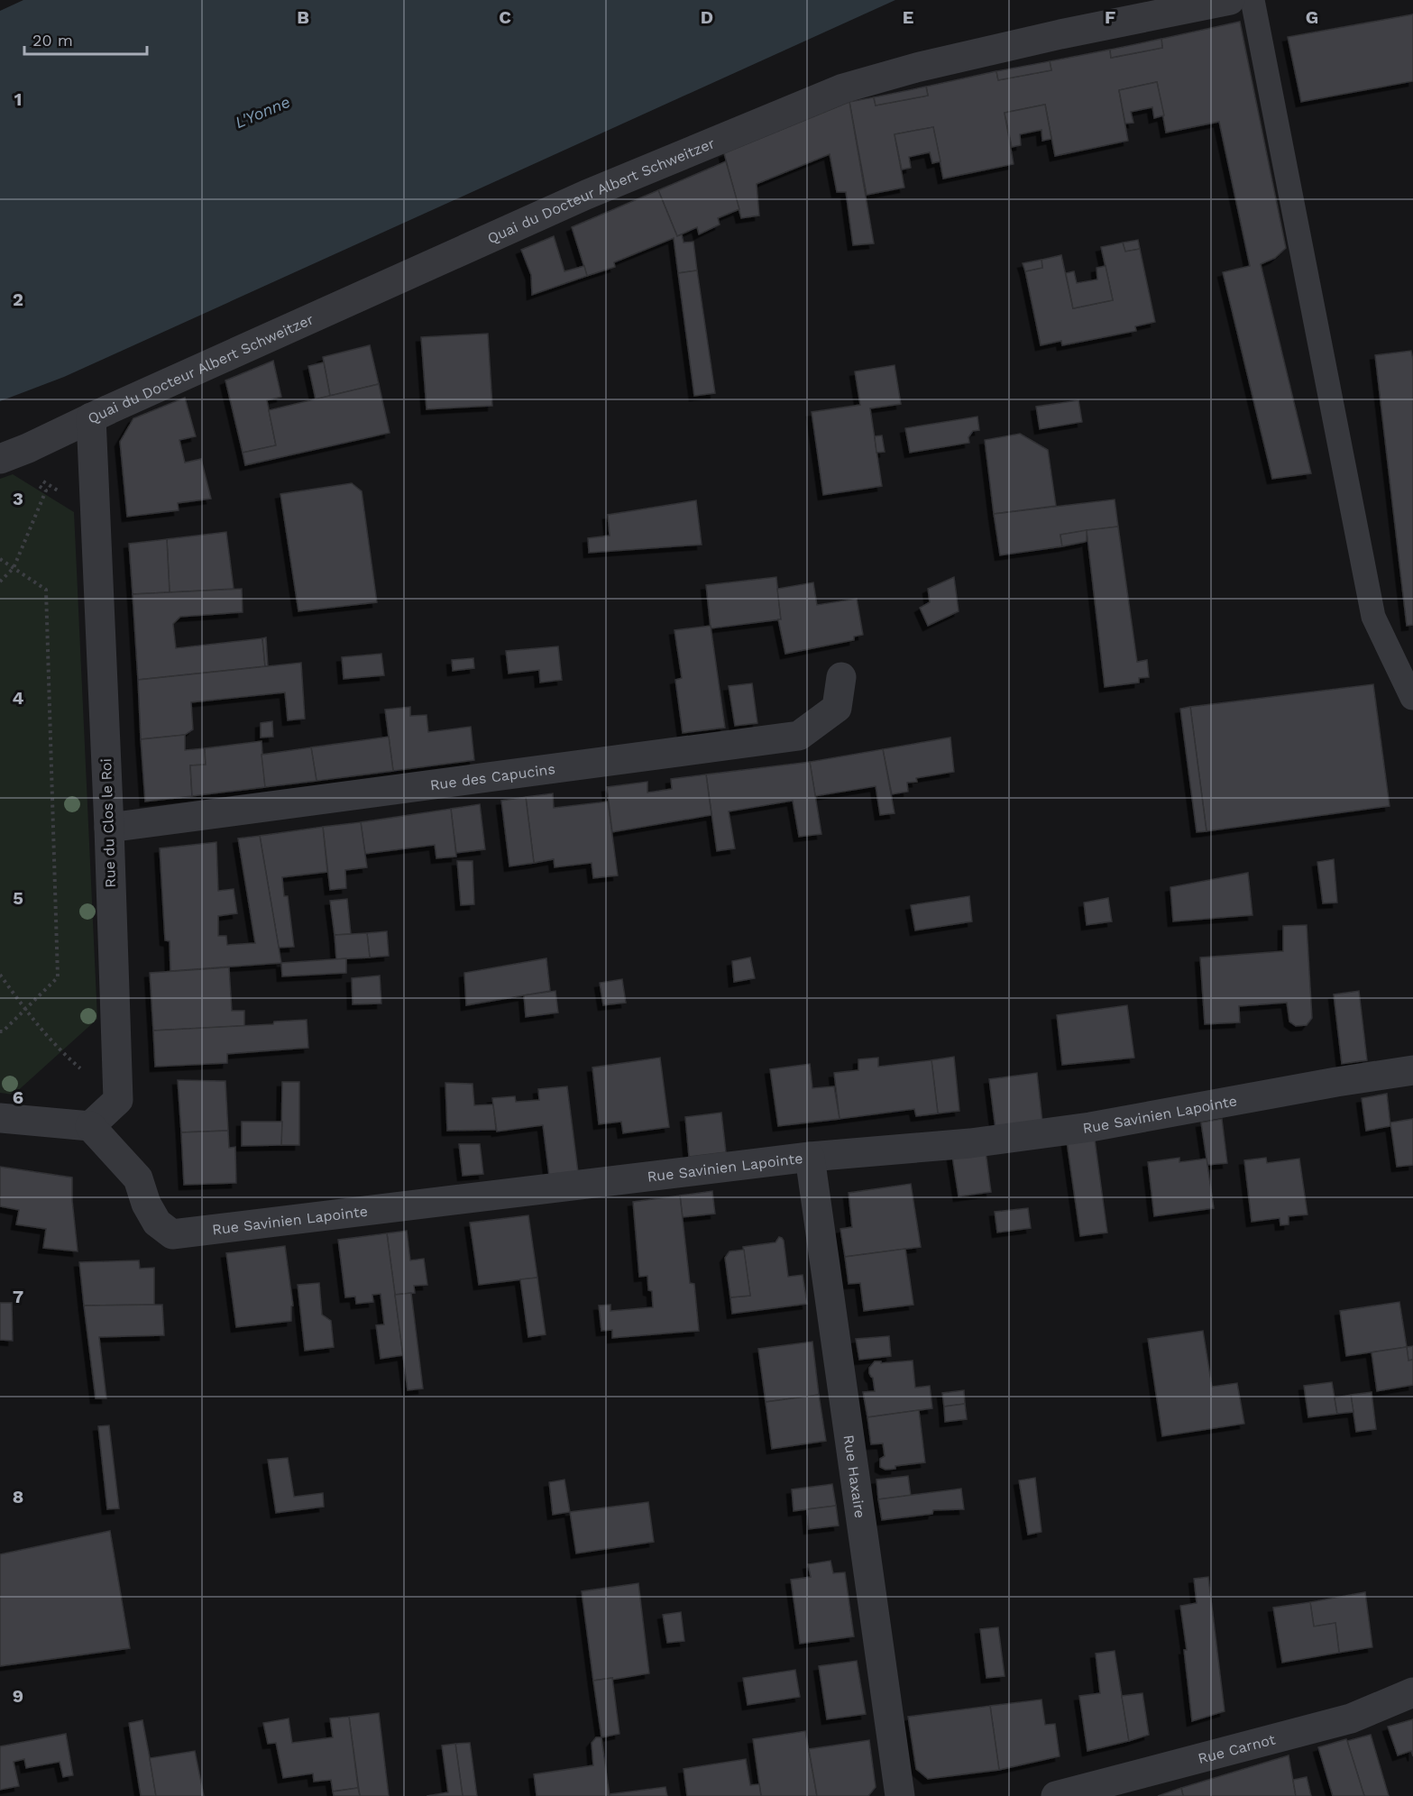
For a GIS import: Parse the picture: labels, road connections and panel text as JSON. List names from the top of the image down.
{
  "streets": {
    "street": [
      "Quai du Docteur Albert Schweitzer",
      "Rue des Capucins",
      "Rue du Clos le Roi",
      "Rue Savinien Lapointe",
      "Rue Haxaire",
      "Rue Carnot"
    ]
  },
  "crossings": [
    ["Quai du Docteur Albert Schweitzer", "Rue du Clos le Roi"],
    ["Rue des Capucins", "Rue du Clos le Roi"],
    ["Rue Savinien Lapointe", "Rue Haxaire"]
  ],
  "water": ["L'Yonne"],
  "scale_bar": "20 m",
  "grid": {
    "columns": [
      "B",
      "C",
      "D",
      "E",
      "F",
      "G"
    ],
    "rows": [
      "1",
      "2",
      "3",
      "4",
      "5",
      "6",
      "7",
      "8",
      "9"
    ]
  }
}
